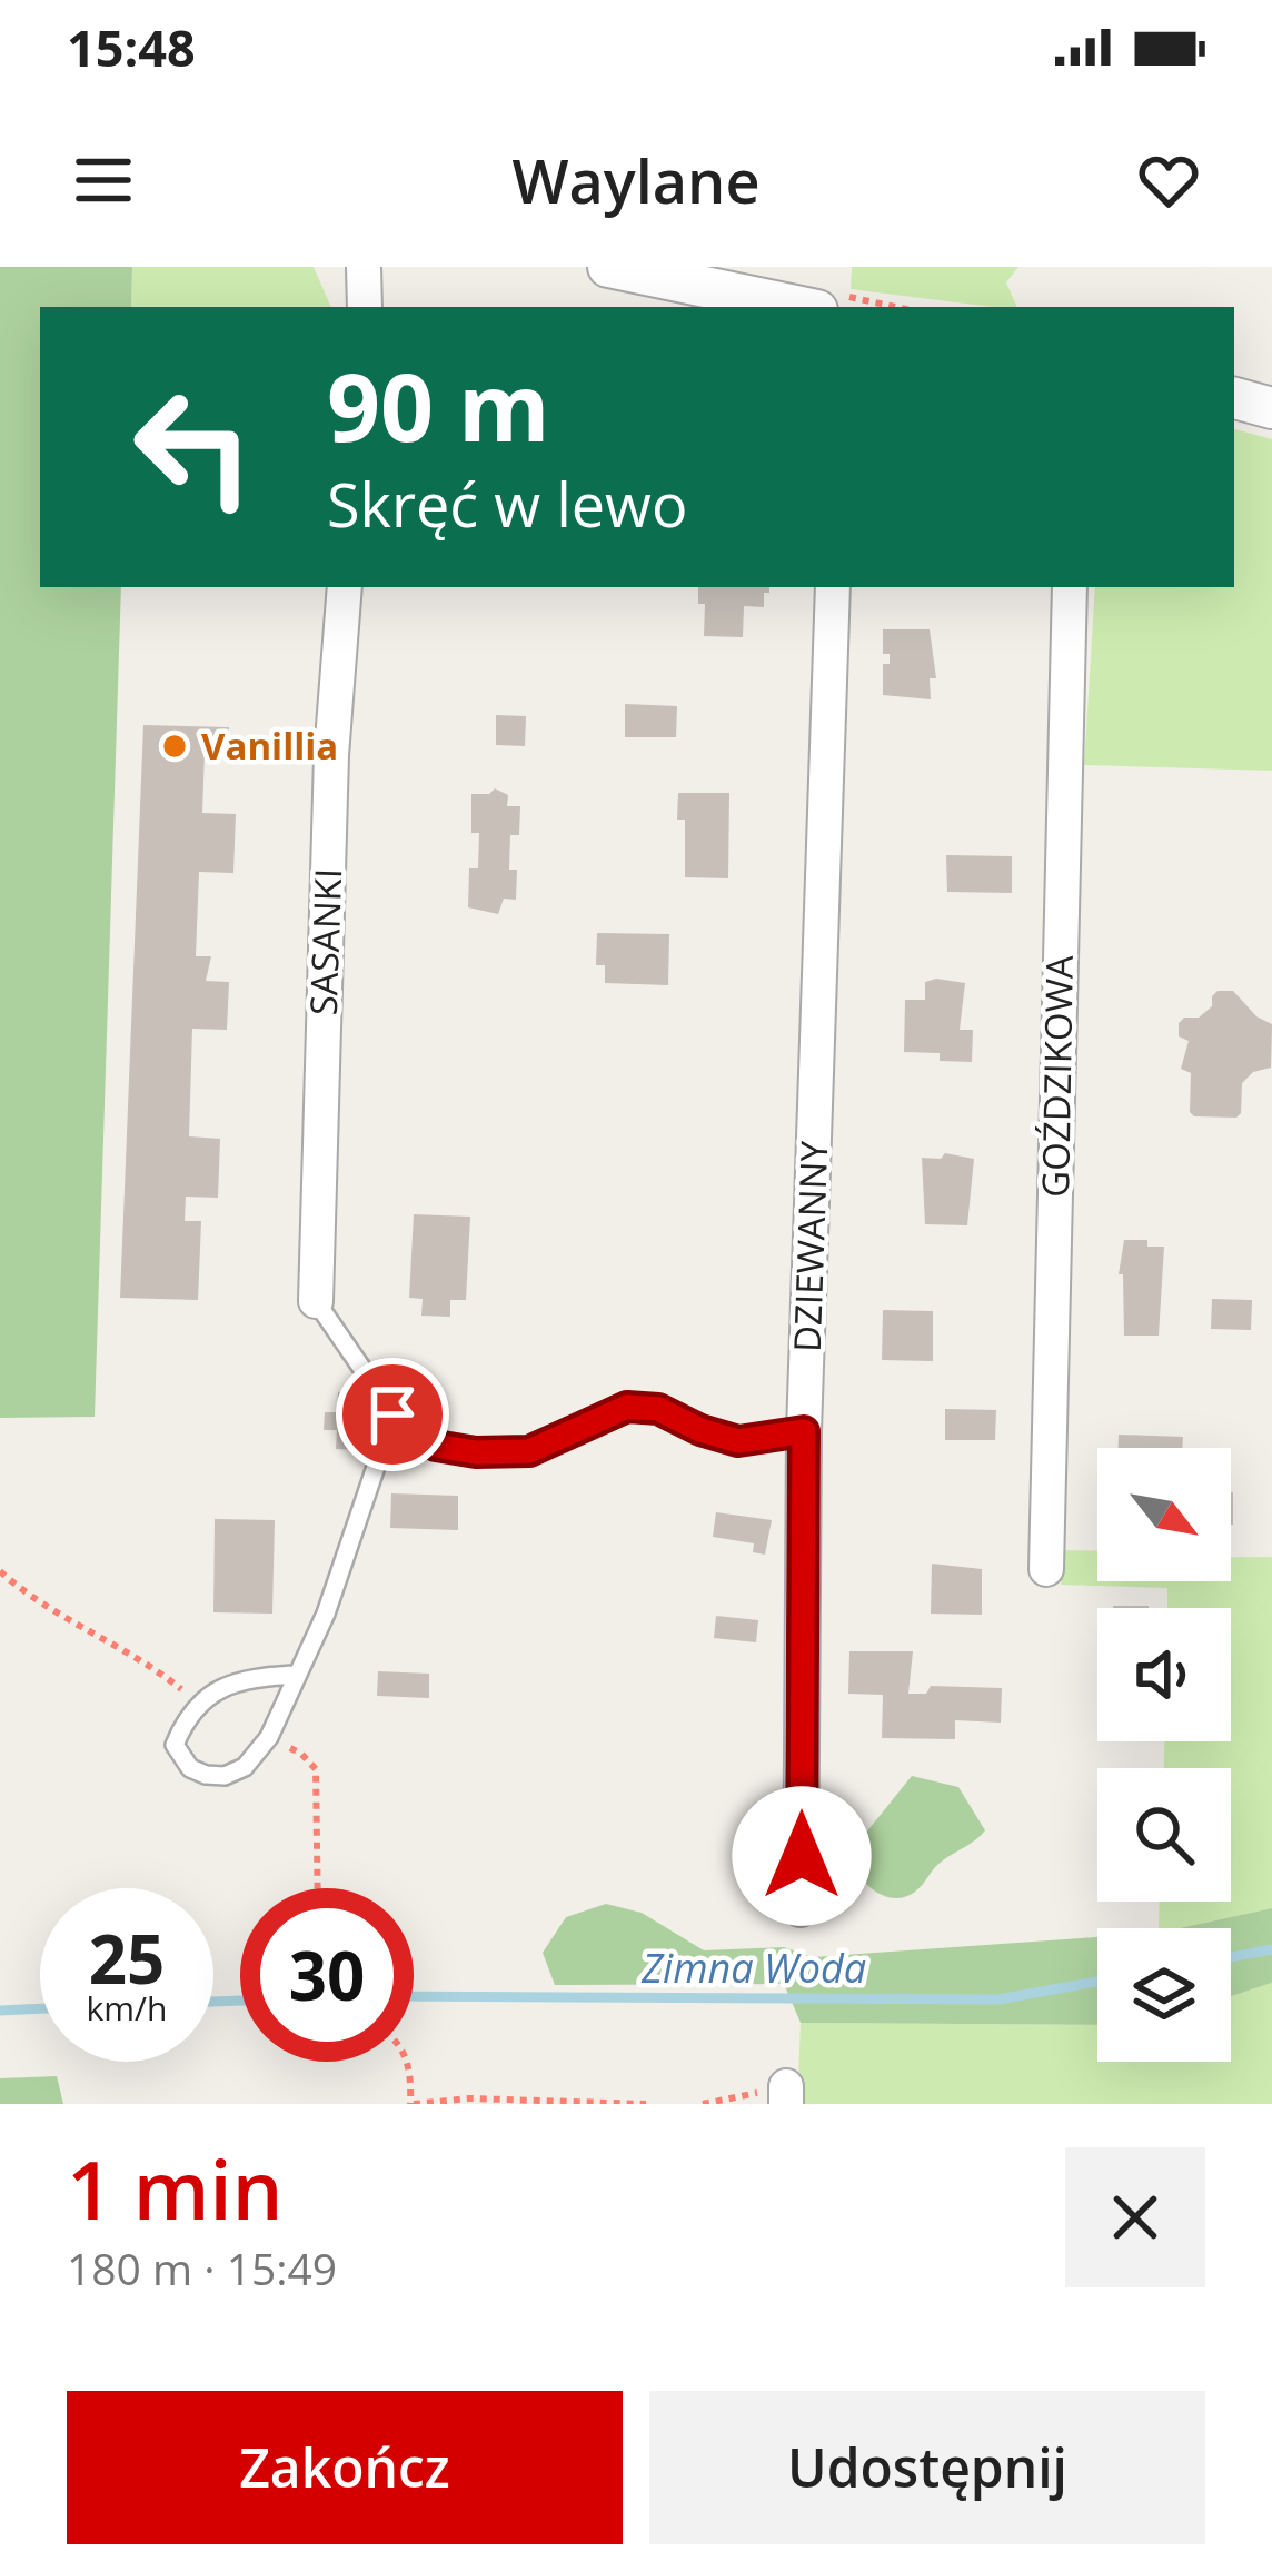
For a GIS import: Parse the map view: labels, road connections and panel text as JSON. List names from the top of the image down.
{
  "streets": {
    "street": ["SASANKI", "GOŹDZIKOWA", "DZIEWANNY"]
  },
  "water": ["Zimna Woda"],
  "places": ["Vanillia"],
  "north": "bottom right",
  "page": {
    "status": "15:48",
    "header": "Waylane",
    "turn": ["90 m", "Skręć w lewo"],
    "speed": "25 km/h",
    "limit": "30",
    "heading": ["1 min", "180 m · 15:49"],
    "buttons": ["Zakończ", "Udostępnij"]
  }
}
